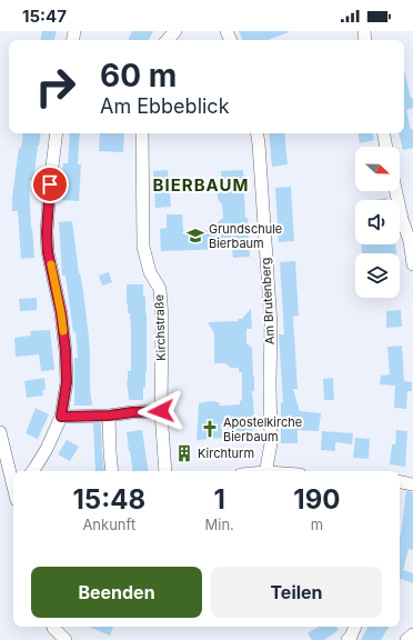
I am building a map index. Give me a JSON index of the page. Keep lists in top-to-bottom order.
{
  "streets": {
    "street": ["Am Brutenberg", "Kirchstraße"]
  },
  "districts": ["BIERBAUM"],
  "places": {
    "school or university": ["Grundschule Bierbaum"],
    "church": ["Apostelkirche Bierbaum"],
    "building": ["Kirchturm"]
  },
  "north": "right",
  "page": {
    "status": "15:47",
    "turn": ["60 m", "Am Ebbeblick"],
    "eta": [
      "15:48",
      "Ankunft",
      "1",
      "Min.",
      "190",
      "m"
    ],
    "buttons": ["Beenden", "Teilen"]
  }
}
